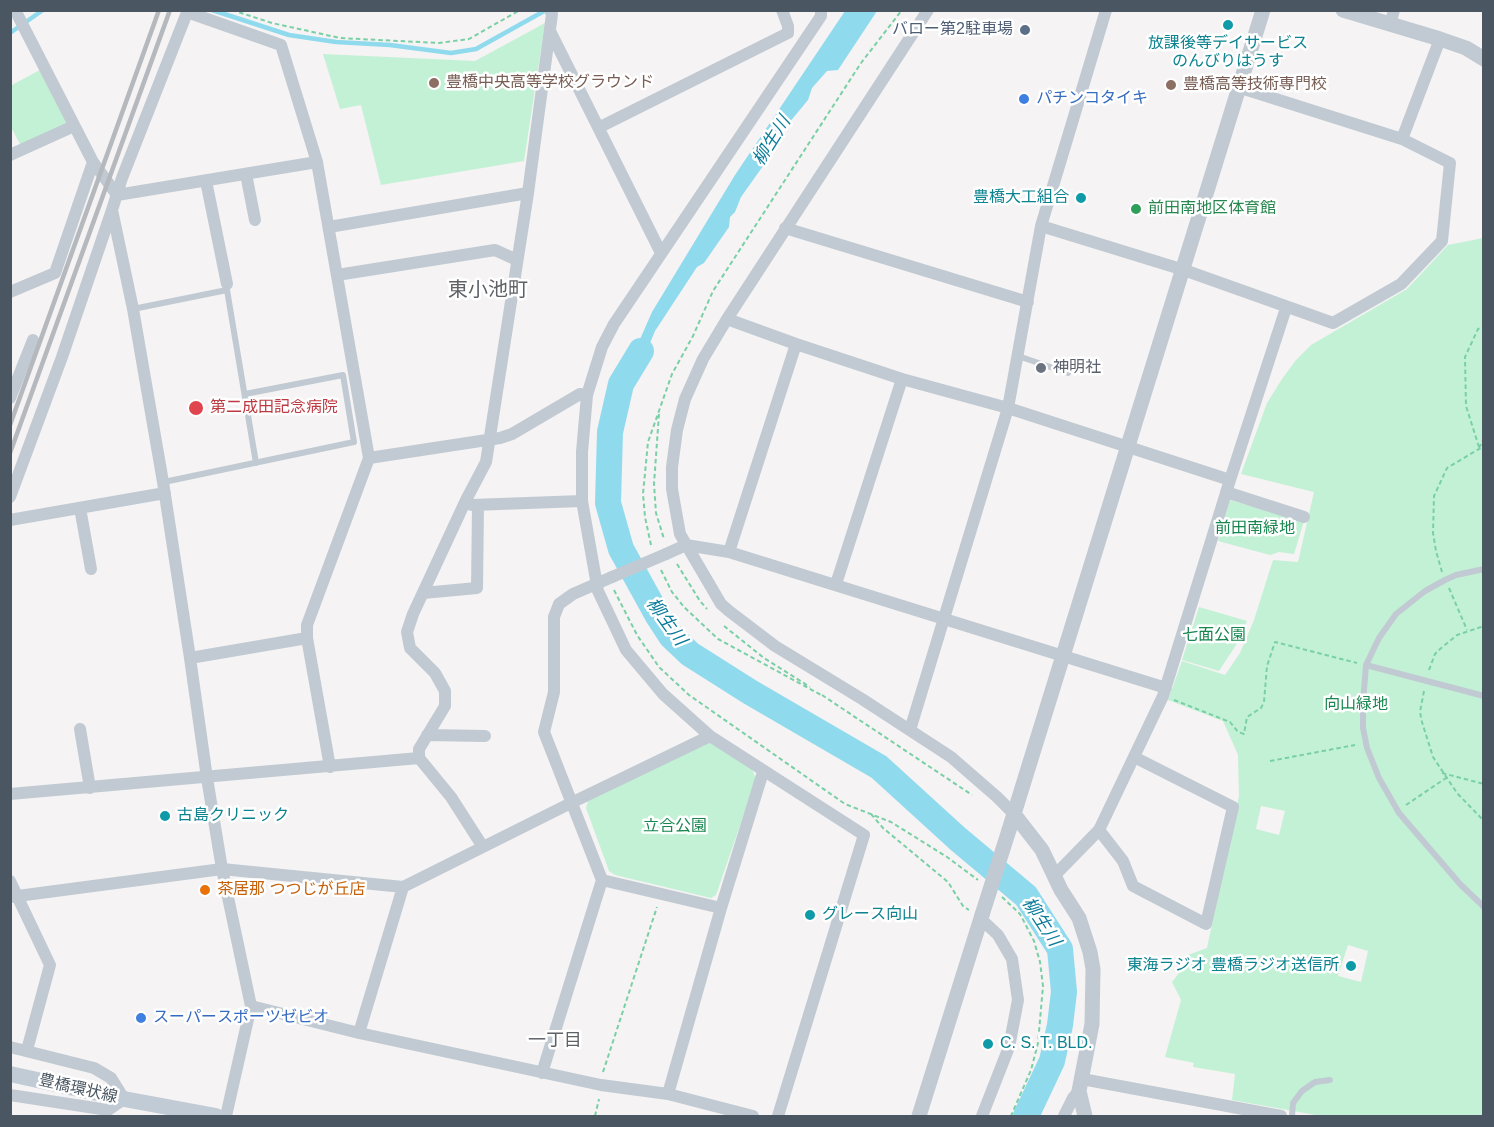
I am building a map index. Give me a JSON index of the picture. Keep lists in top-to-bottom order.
{
  "streets": {
    "main road": ["豊橋環状線"]
  },
  "districts": ["東小池町", "一丁目"],
  "water": ["柳生川"],
  "parks": [
    "前田南緑地",
    "七面公園",
    "向山緑地",
    "立合公園"
  ],
  "places": [
    "放課後等デイサービス のんびりはうす",
    "バロー第2駐車場",
    "豊橋中央高等学校グラウンド",
    "豊橋高等技術専門校",
    "パチンコタイキ",
    "豊橋大工組合",
    "前田南地区体育館",
    "神明社",
    "第二成田記念病院",
    "古島クリニック",
    "茶居那 つつじが丘店",
    "グレース向山",
    "東海ラジオ 豊橋ラジオ送信所",
    "スーパースポーツゼビオ",
    "C. S. T. BLD."
  ]
}
